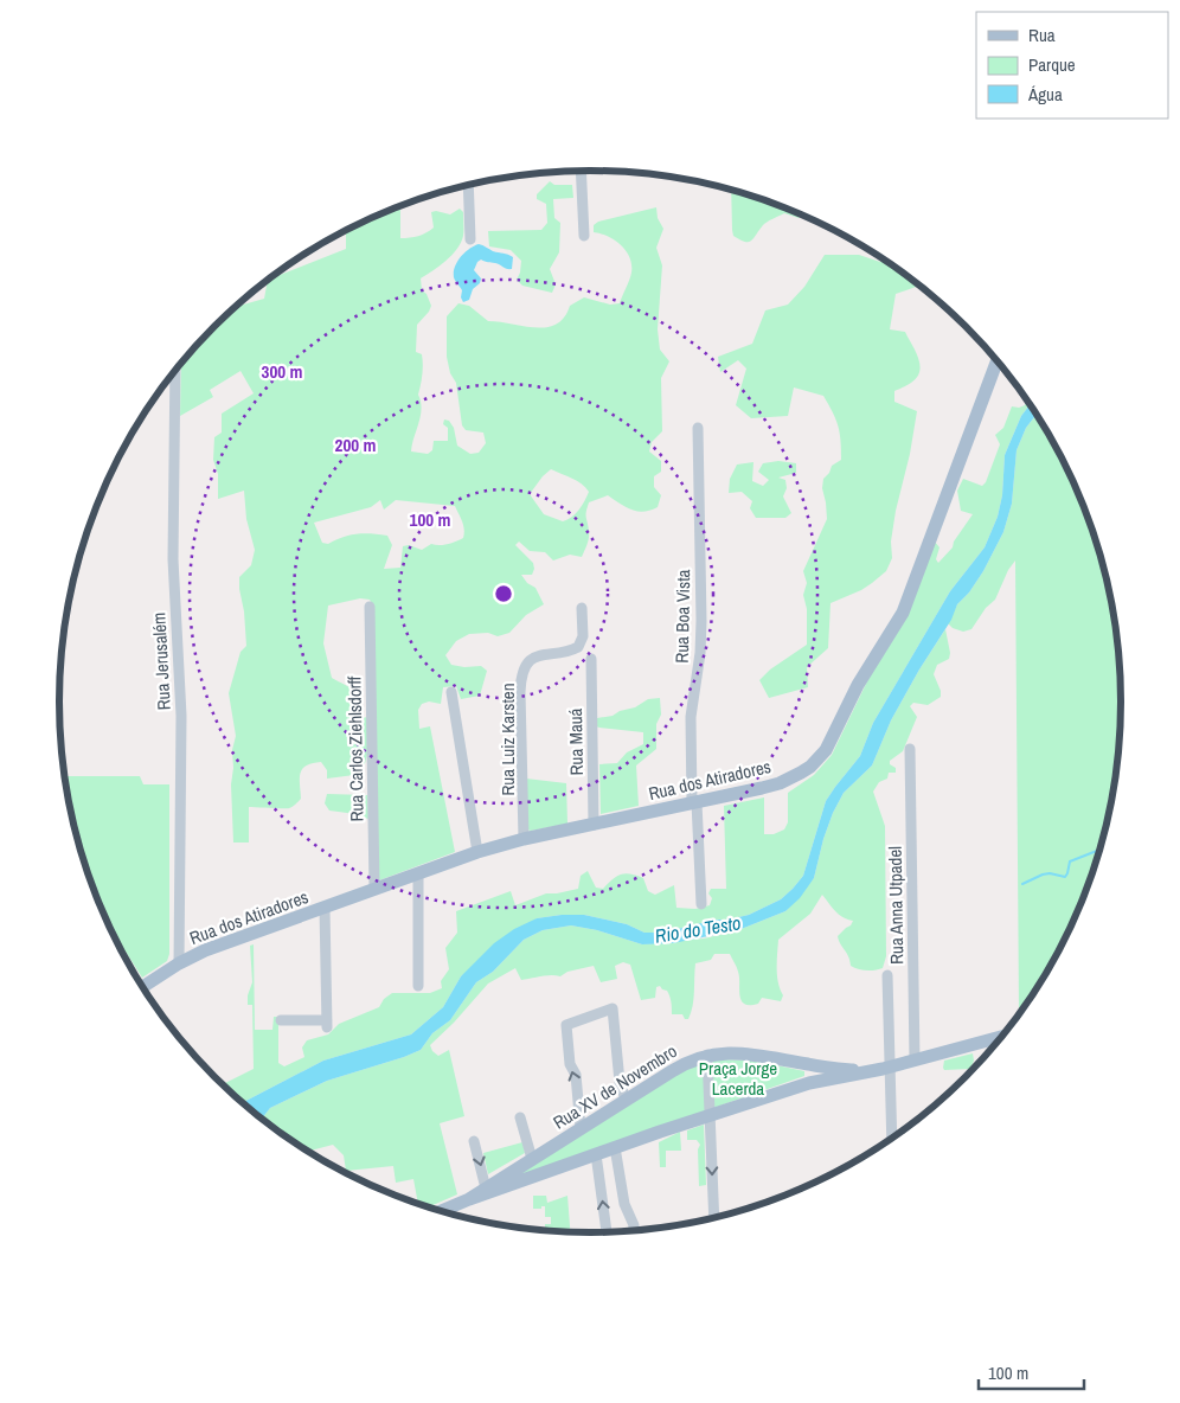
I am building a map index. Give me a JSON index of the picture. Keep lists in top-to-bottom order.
{
  "streets": {
    "main road": ["Rua dos Atiradores", "Rua XV de Novembro"],
    "street": [
      "Rua Boa Vista",
      "Rua Jerusalém",
      "Rua Luiz Karsten",
      "Rua Mauá",
      "Rua Carlos Ziehlsdorff",
      "Rua Anna Utpadel"
    ]
  },
  "crossings": [
    ["Rua Boa Vista", "Rua dos Atiradores"],
    ["Rua Jerusalém", "Rua dos Atiradores"],
    ["Rua Luiz Karsten", "Rua dos Atiradores"],
    ["Rua Mauá", "Rua dos Atiradores"],
    ["Rua Carlos Ziehlsdorff", "Rua dos Atiradores"],
    ["Rua Anna Utpadel", "Rua XV de Novembro"]
  ],
  "water": ["Rio do Testo"],
  "parks": ["Praça Jorge Lacerda"],
  "legend": ["Rua", "Parque", "Água"],
  "scale_bar": "100 m",
  "rings": ["300 m", "200 m", "100 m"]
}
